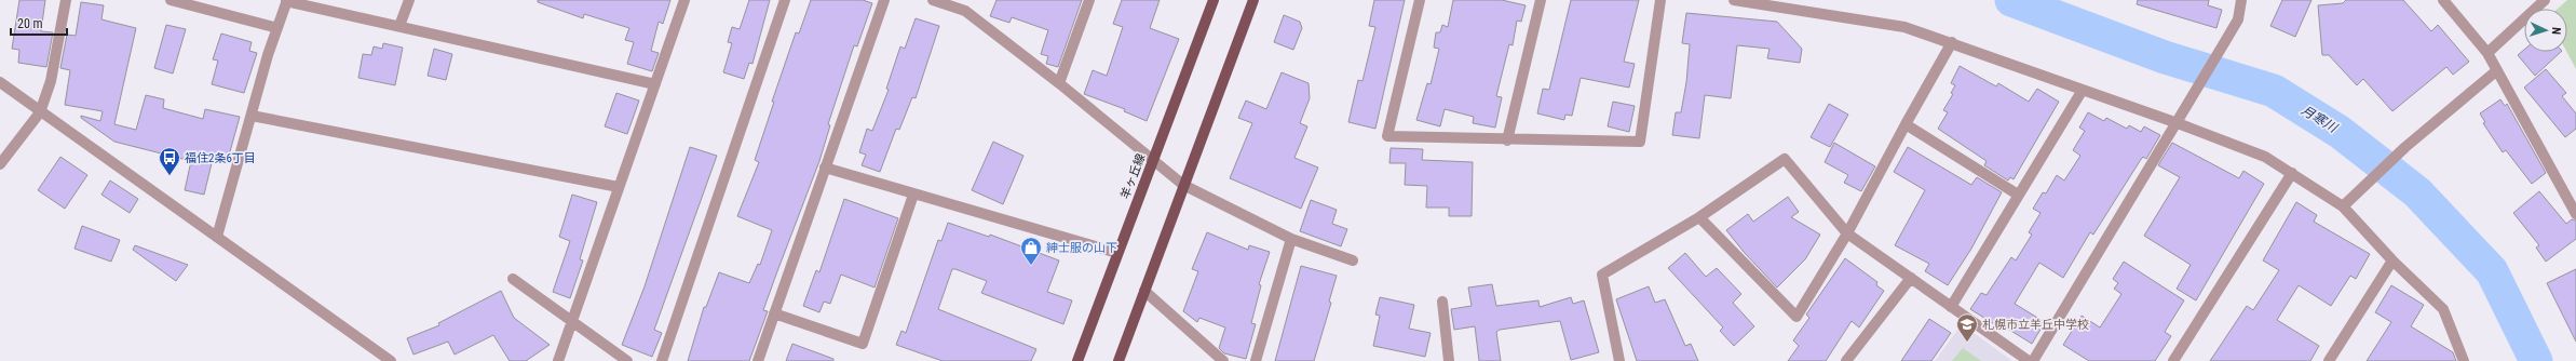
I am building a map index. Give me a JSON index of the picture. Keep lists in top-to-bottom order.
{
  "streets": {
    "main road": ["羊ヶ丘線"]
  },
  "water": ["月寒川"],
  "places": {
    "bus stop": ["福住2条6丁目"],
    "shop": ["紳士服の山下"],
    "school or university": ["札幌市立羊丘中学校"]
  },
  "scale_bar": "20 m",
  "north": "right"
}
